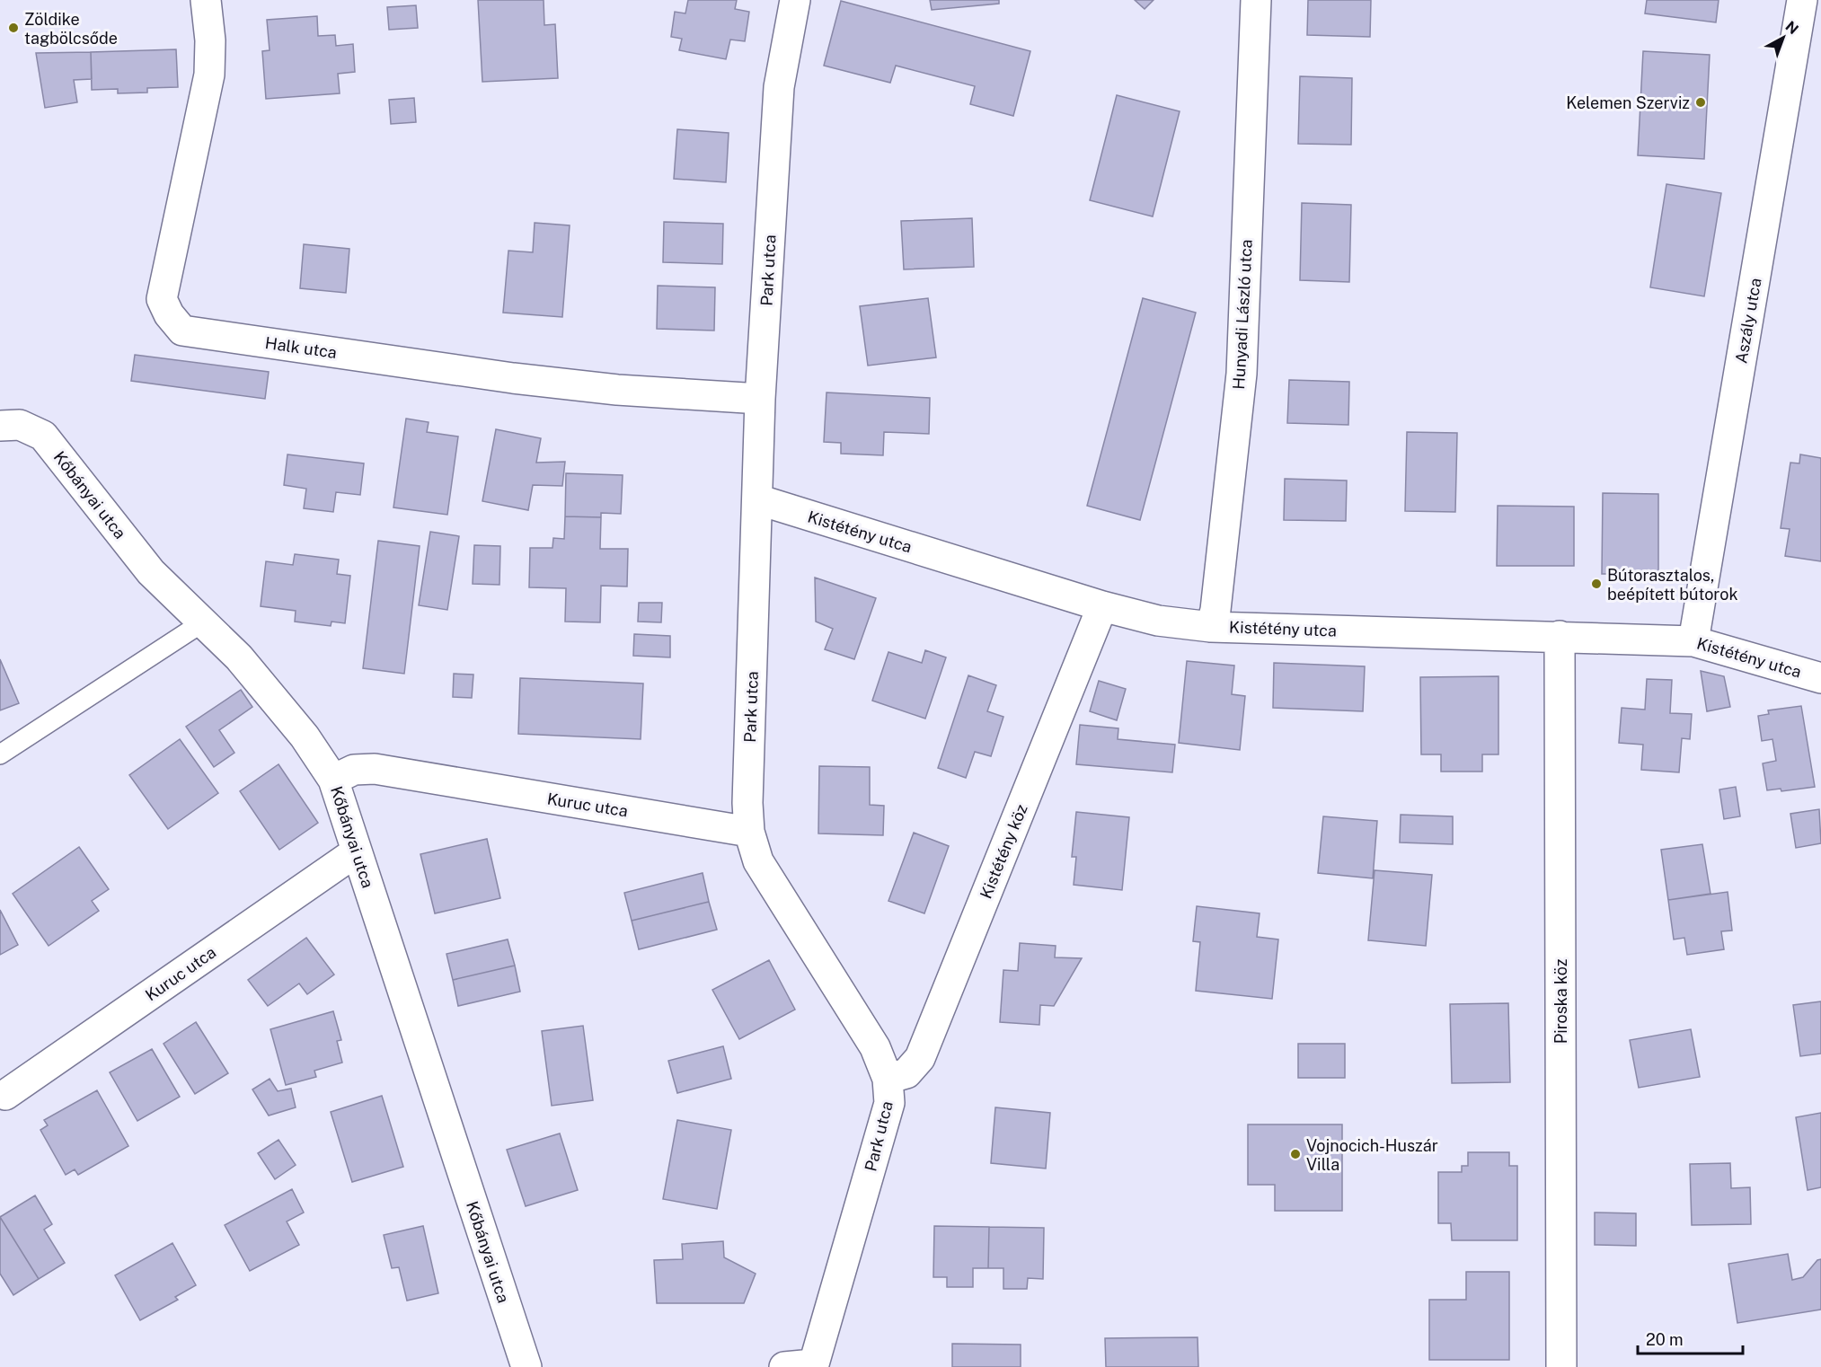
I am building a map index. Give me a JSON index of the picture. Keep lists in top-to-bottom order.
{
  "streets": {
    "street": [
      "Park utca",
      "Hunyadi László utca",
      "Aszály utca",
      "Halk utca",
      "Kőbányai utca",
      "Kistétény utca",
      "Kuruc utca",
      "Kistétény köz",
      "Piroska köz"
    ]
  },
  "crossings": [
    ["Park utca", "Halk utca"],
    ["Park utca", "Kistétény utca"],
    ["Park utca", "Kuruc utca"],
    ["Park utca", "Kistétény köz"],
    ["Hunyadi László utca", "Kistétény utca"],
    ["Aszály utca", "Kistétény utca"],
    ["Kőbányai utca", "Kuruc utca"],
    ["Kistétény utca", "Kistétény köz"],
    ["Kistétény utca", "Piroska köz"]
  ],
  "places": [
    "Zöldike tagbölcsőde",
    "Kelemen Szerviz",
    "Bútorasztalos, beépített bútorok",
    "Vojnocich-Huszár Villa"
  ],
  "scale_bar": "20 m",
  "north": "top right"
}
